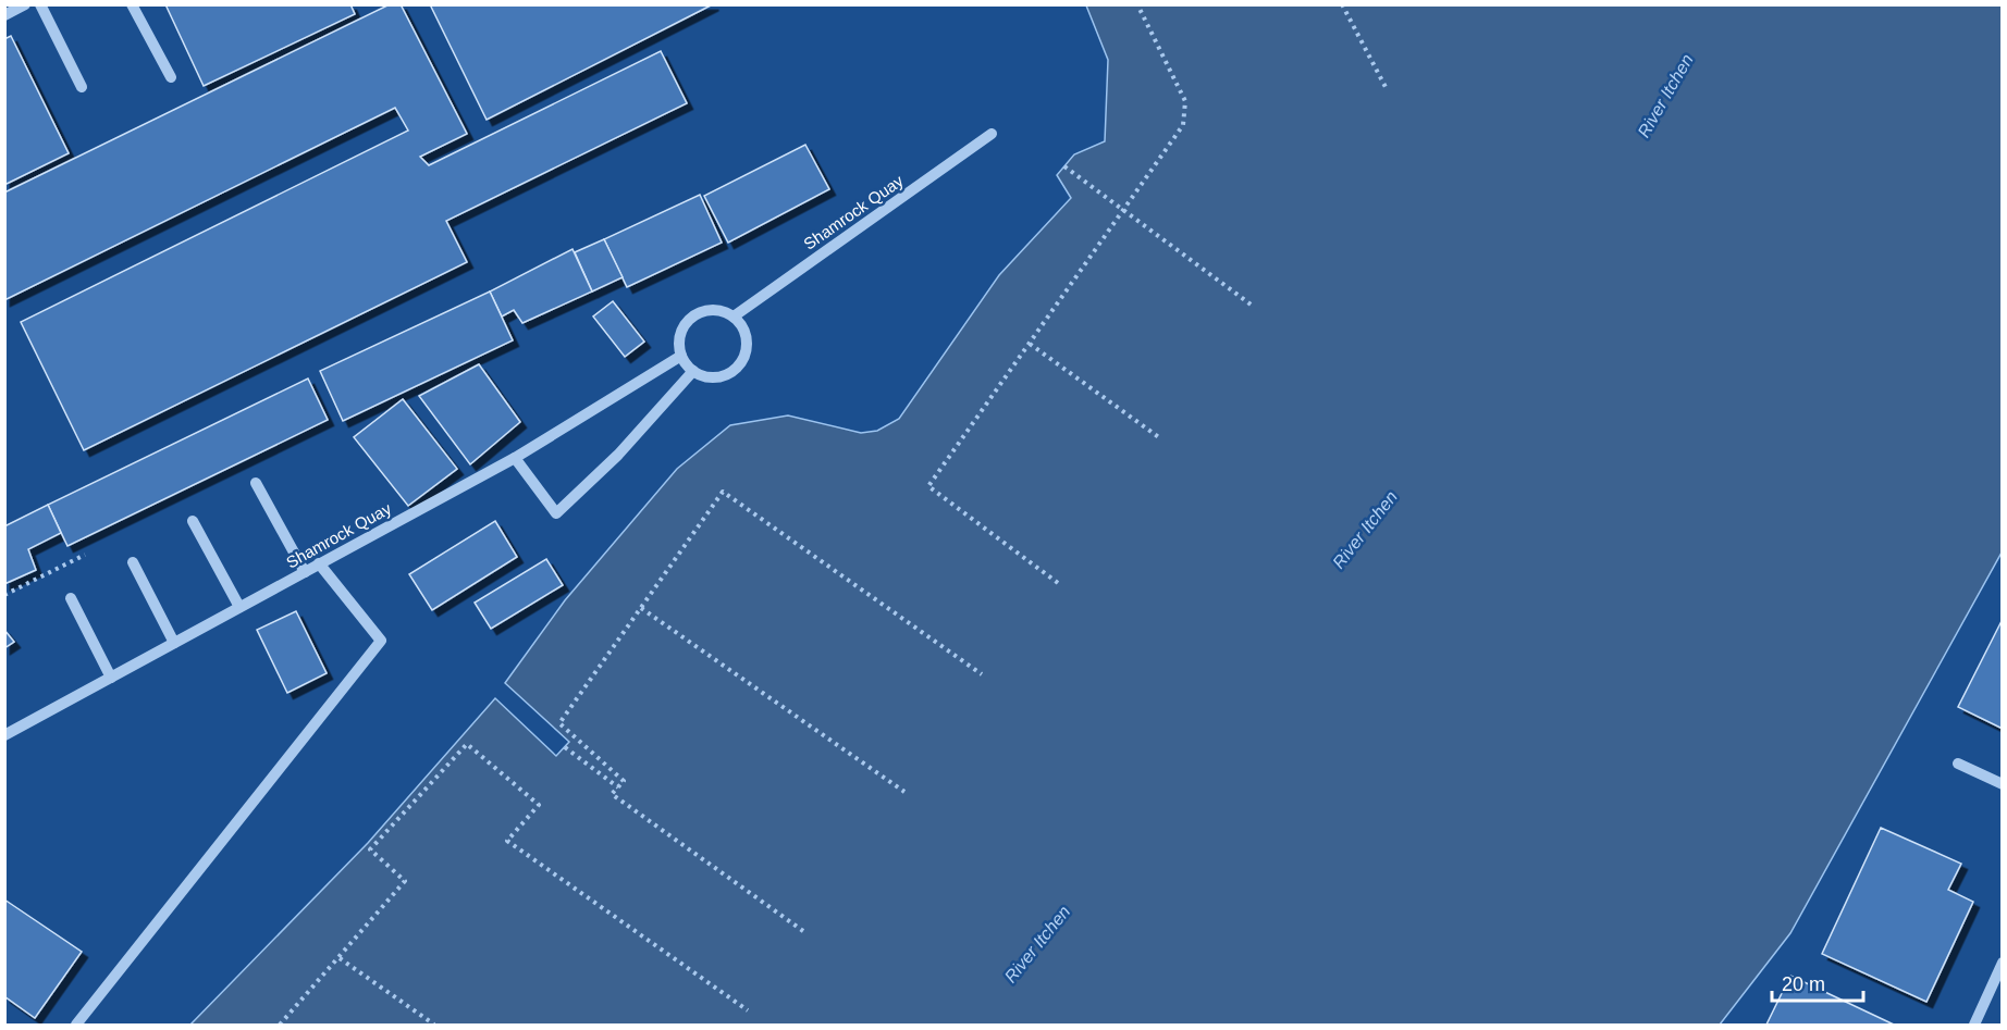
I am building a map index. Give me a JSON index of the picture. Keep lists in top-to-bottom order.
{
  "streets": {
    "lane": ["Shamrock Quay"]
  },
  "water": ["River Itchen"],
  "scale_bar": "20 m"
}
